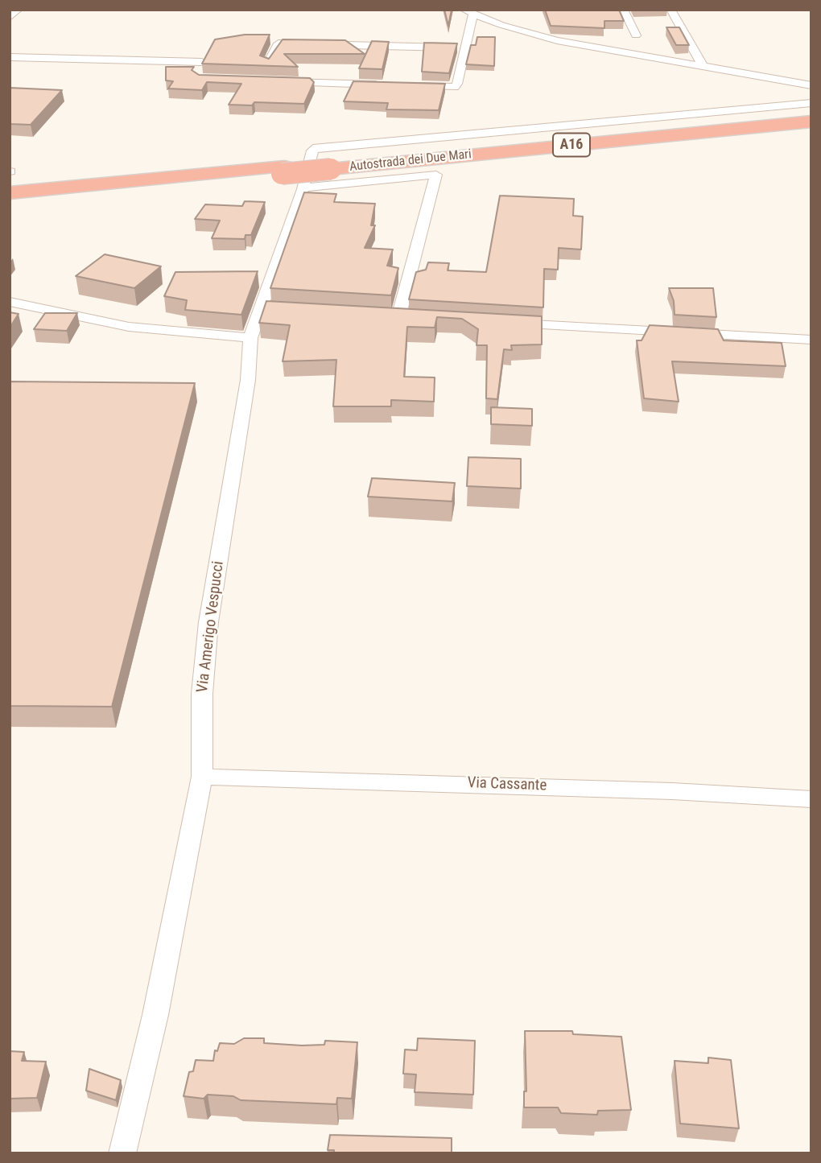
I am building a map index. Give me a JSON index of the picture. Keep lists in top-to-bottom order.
{
  "streets": {
    "highway": ["A16", "Autostrada dei Due Mari"],
    "street": ["Via Amerigo Vespucci", "Via Cassante"]
  },
  "crossings": [
    ["Via Amerigo Vespucci", "Via Cassante"]
  ]
}
